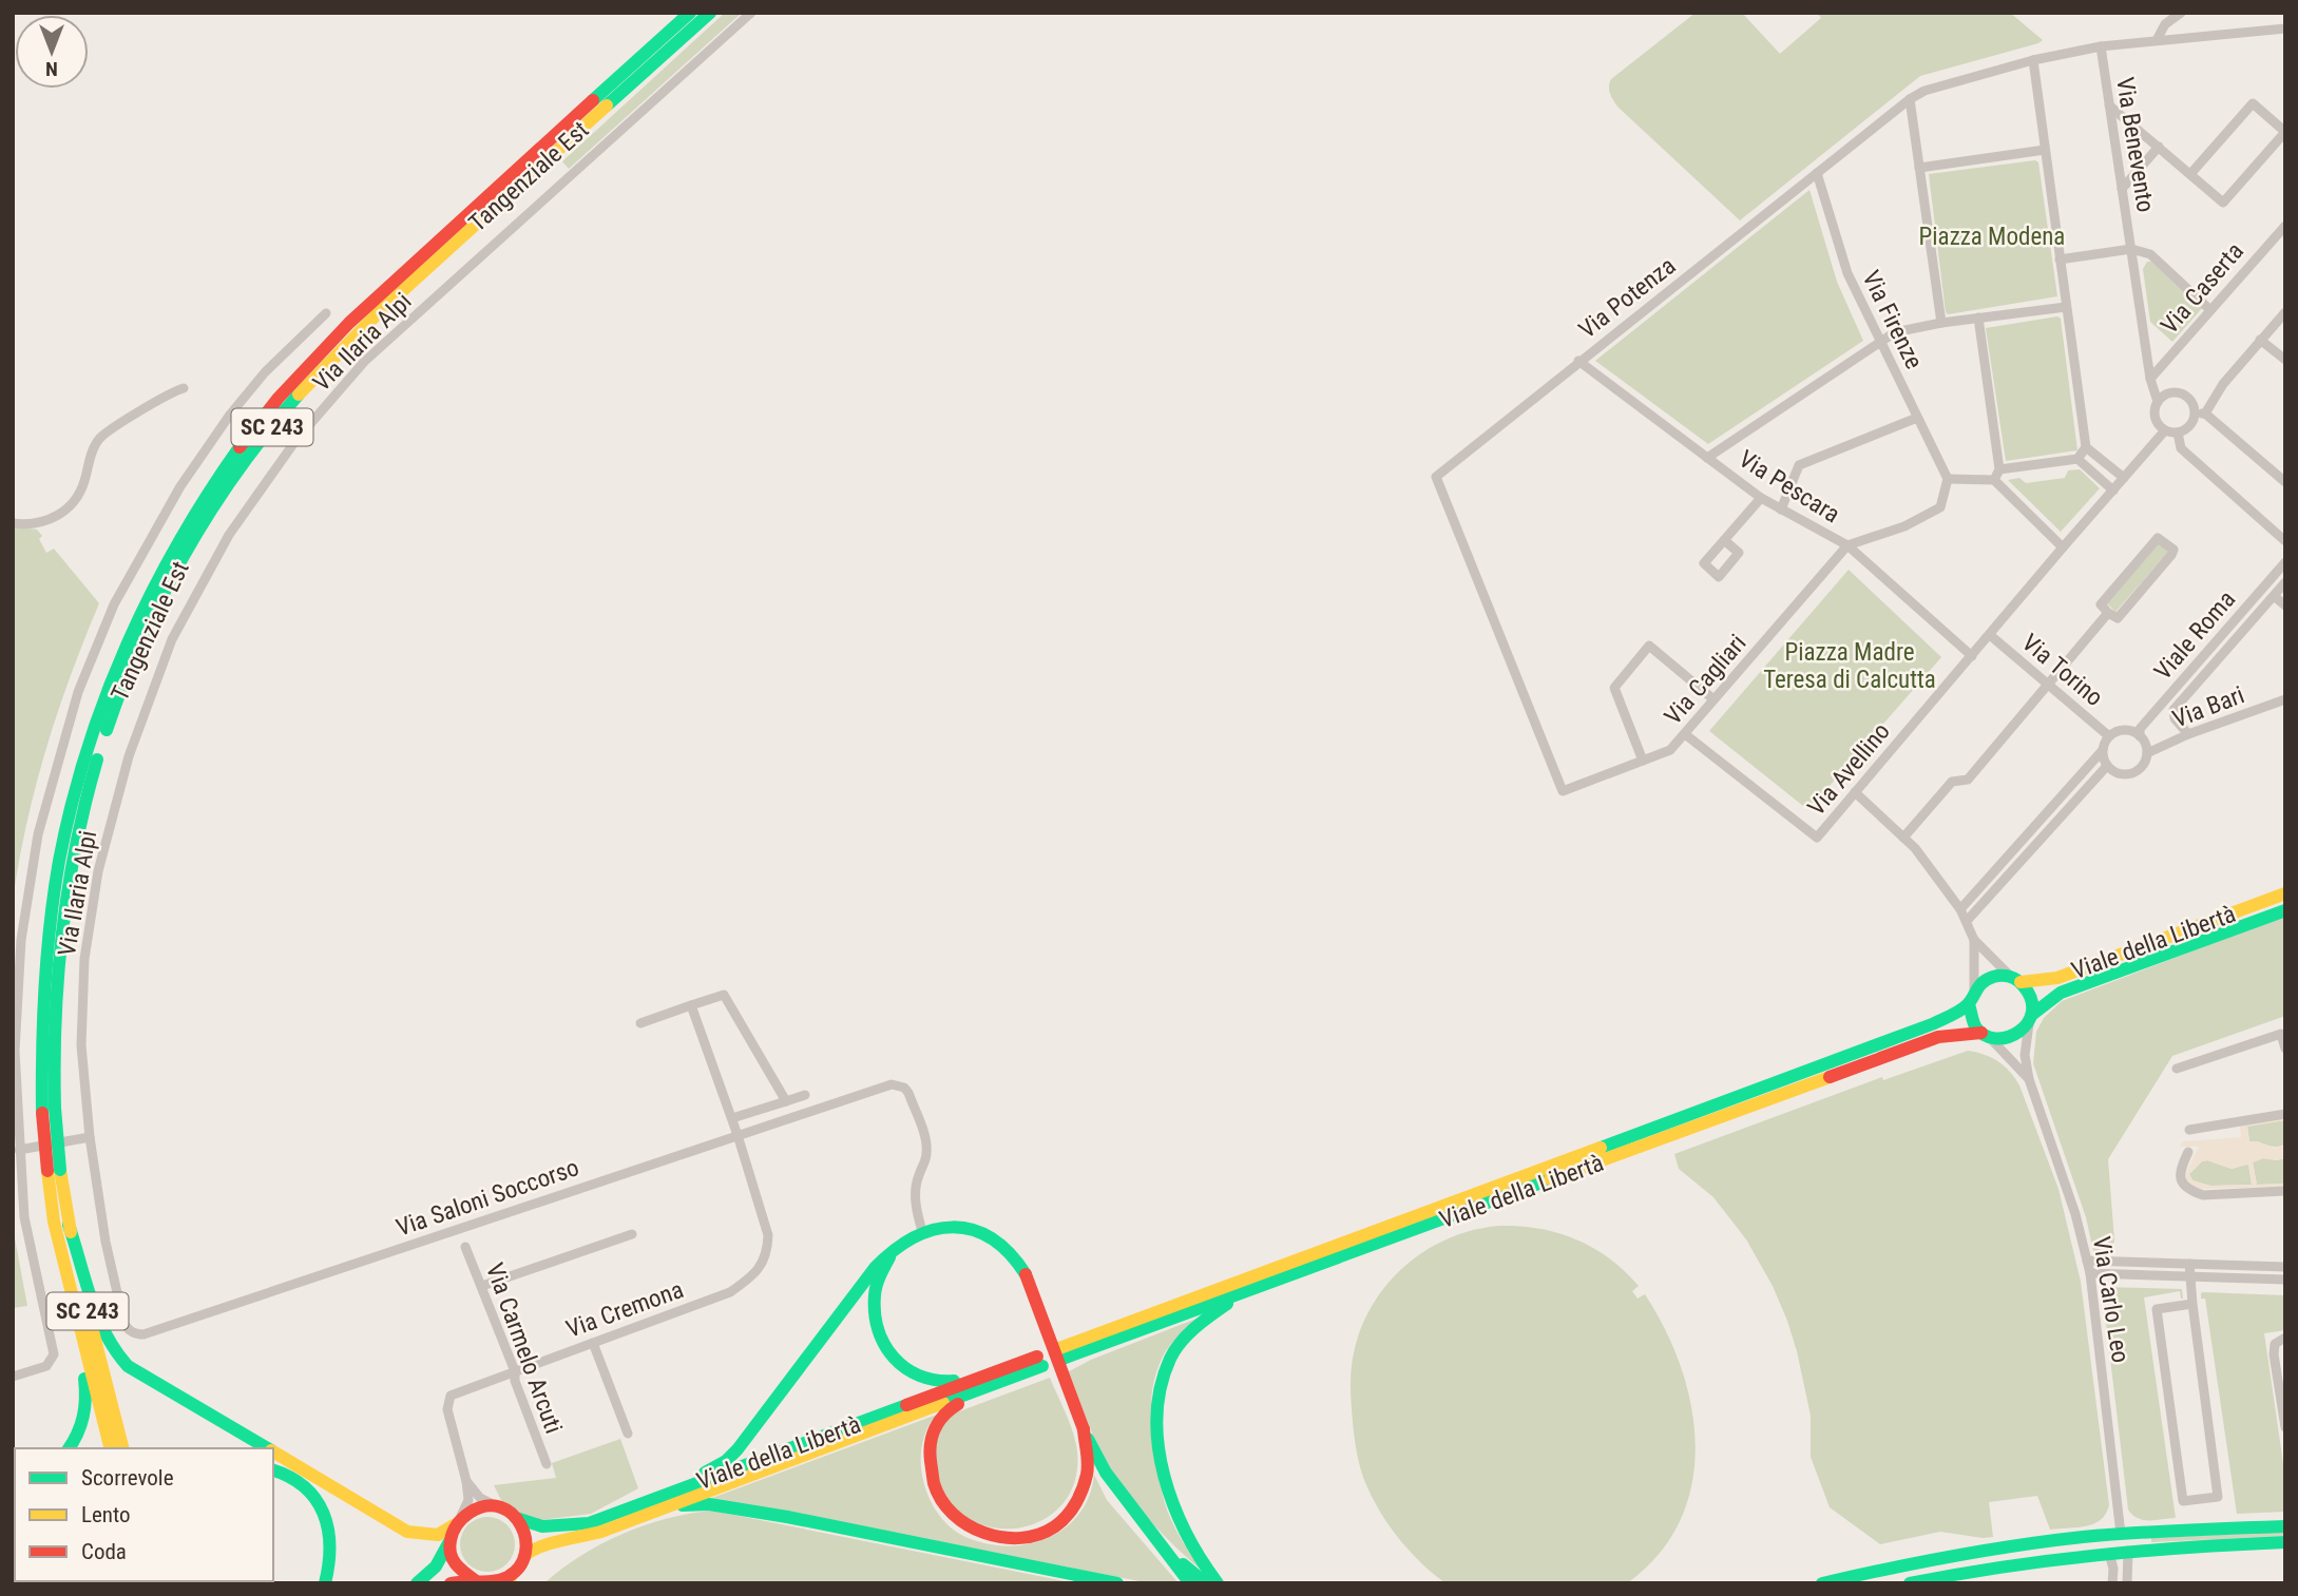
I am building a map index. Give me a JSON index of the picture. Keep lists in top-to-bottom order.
{
  "streets": {
    "main road": ["Tangenziale Est", "SC 243", "Viale della Libertà"],
    "street": [
      "Via Benevento",
      "Via Caserta",
      "Via Potenza",
      "Via Firenze",
      "Via Ilaria Alpi",
      "Via Pescara",
      "Viale Roma",
      "Via Torino",
      "Via Cagliari",
      "Via Bari",
      "Via Avellino",
      "Via Saloni Soccorso",
      "Via Carlo Leo",
      "Via Cremona",
      "Via Carmelo Arcuti"
    ]
  },
  "crossings": [
    ["Via Benevento", "Via Caserta"],
    ["Via Benevento", "Via Potenza"],
    ["Via Benevento", "Via Avellino"],
    ["Via Potenza", "Via Firenze"],
    ["Via Potenza", "Via Pescara"],
    ["Via Potenza", "Via Cagliari"],
    ["Via Ilaria Alpi", "Via Saloni Soccorso"],
    ["Via Pescara", "Via Cagliari"],
    ["Via Pescara", "Via Avellino"],
    ["Viale Roma", "Via Torino"],
    ["Viale Roma", "Via Bari"],
    ["Via Torino", "Via Bari"],
    ["Via Torino", "Via Avellino"],
    ["Via Cagliari", "Via Avellino"],
    ["Viale della Libertà", "Via Carlo Leo"],
    ["Viale della Libertà", "Via Cremona"],
    ["Via Saloni Soccorso", "Via Cremona"],
    ["Via Cremona", "Via Carmelo Arcuti"]
  ],
  "parks": ["Piazza Modena", "Piazza Madre Teresa di Calcutta"],
  "legend": ["Scorrevole", "Lento", "Coda"],
  "north": "bottom"
}
